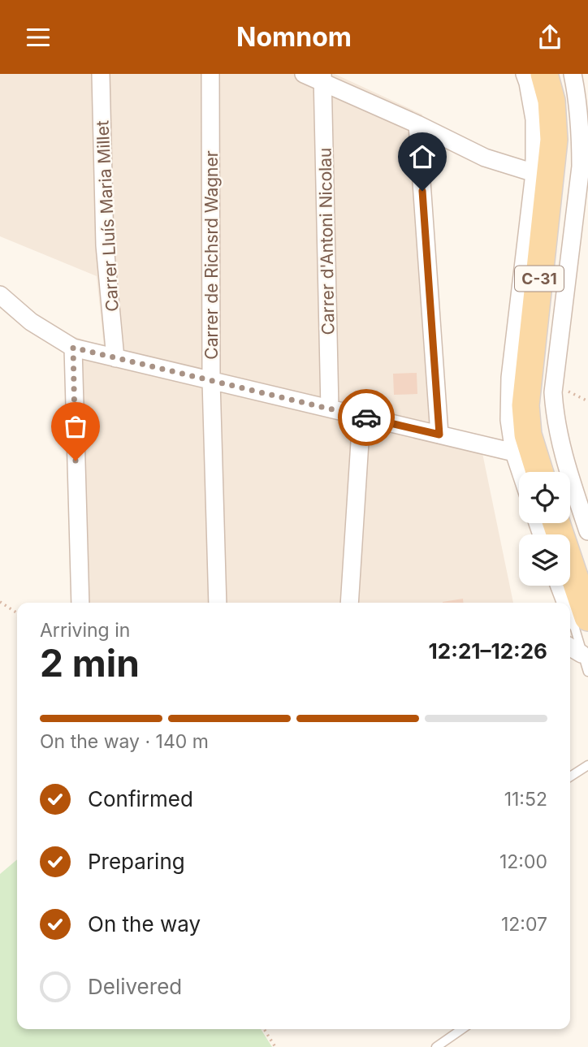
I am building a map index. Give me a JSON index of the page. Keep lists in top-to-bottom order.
{
  "streets": {
    "main road": ["C-31"],
    "street": ["Carrer Lluís Maria Millet", "Carrer d'Antoni Nicolau", "Carrer de Richsrd Wagner"]
  },
  "page": {
    "header": "Nomnom",
    "heading": ["2 min", "Arriving in", "12:21–12:26"],
    "bar": "On the way · 140 m",
    "list": [
      ["Confirmed", "11:52"],
      ["Preparing", "12:00"],
      ["On the way", "12:07"],
      "Delivered"
    ]
  }
}
